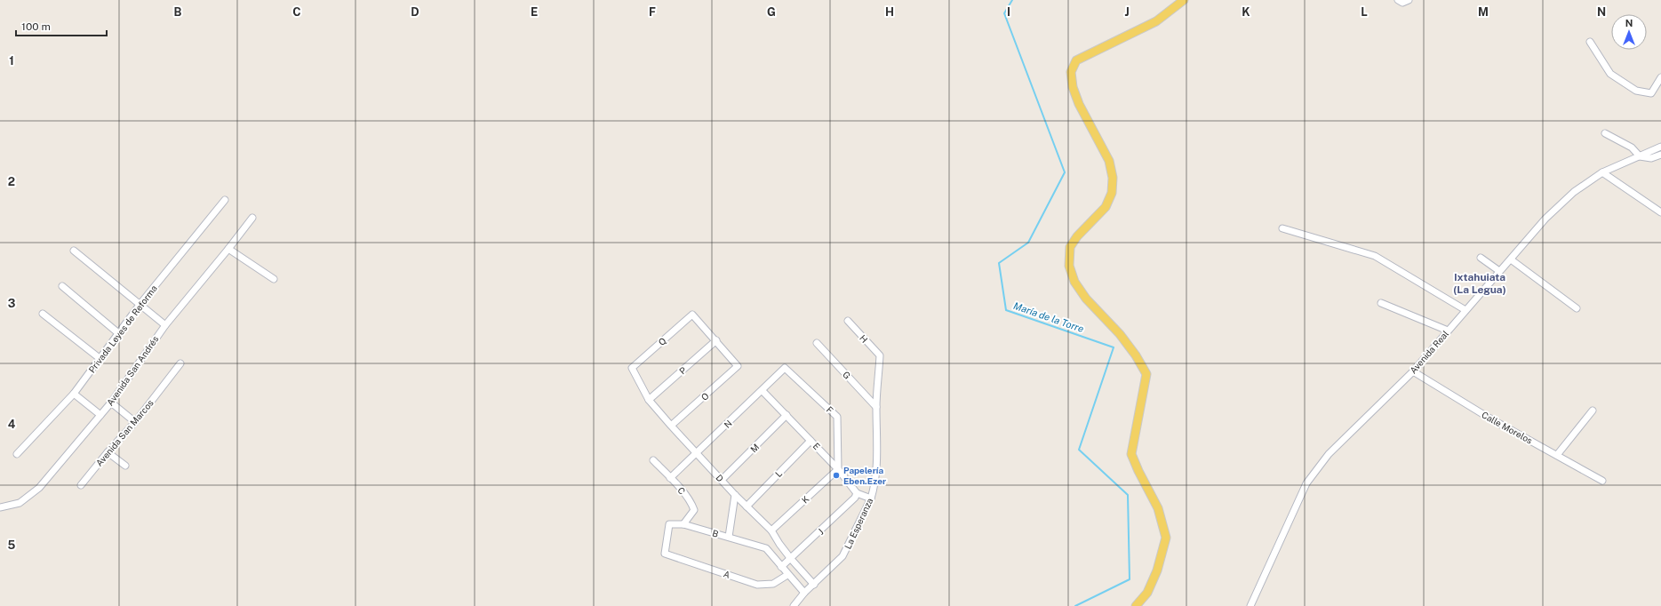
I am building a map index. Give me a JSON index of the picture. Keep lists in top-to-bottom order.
{
  "streets": {
    "street": [
      "Privada Leyes de Reforma",
      "H",
      "Q",
      "Avenida Real",
      "Avenida San Andrés",
      "P",
      "G",
      "O",
      "F",
      "N",
      "Calle Morelos",
      "Avenida San Marcos",
      "E",
      "M",
      "L",
      "D",
      "C",
      "K",
      "La Esperanza",
      "J",
      "B",
      "A"
    ]
  },
  "crossings": [
    ["H", "La Esperanza"],
    ["Q", "P"],
    ["Q", "O"],
    ["Q", "D"],
    ["Avenida Real", "Calle Morelos"],
    ["P", "O"],
    ["P", "D"],
    ["G", "La Esperanza"],
    ["O", "D"],
    ["F", "N"],
    ["F", "E"],
    ["F", "K"],
    ["N", "E"],
    ["N", "D"],
    ["N", "C"],
    ["E", "M"],
    ["E", "L"],
    ["E", "K"],
    ["E", "J"],
    ["M", "D"],
    ["L", "D"],
    ["D", "K"],
    ["D", "La Esperanza"],
    ["D", "J"],
    ["C", "B"],
    ["J", "B"],
    ["B", "A"]
  ],
  "districts": ["Ixtahuiata (La Legua)"],
  "water": ["María de la Torre"],
  "places": ["Papelería Eben.Ezer"],
  "scale_bar": "100 m",
  "north": "top",
  "grid": {
    "columns": [
      "B",
      "C",
      "D",
      "E",
      "F",
      "G",
      "H",
      "I",
      "J",
      "K",
      "L",
      "M",
      "N"
    ],
    "rows": [
      "1",
      "2",
      "3",
      "4",
      "5"
    ]
  }
}
